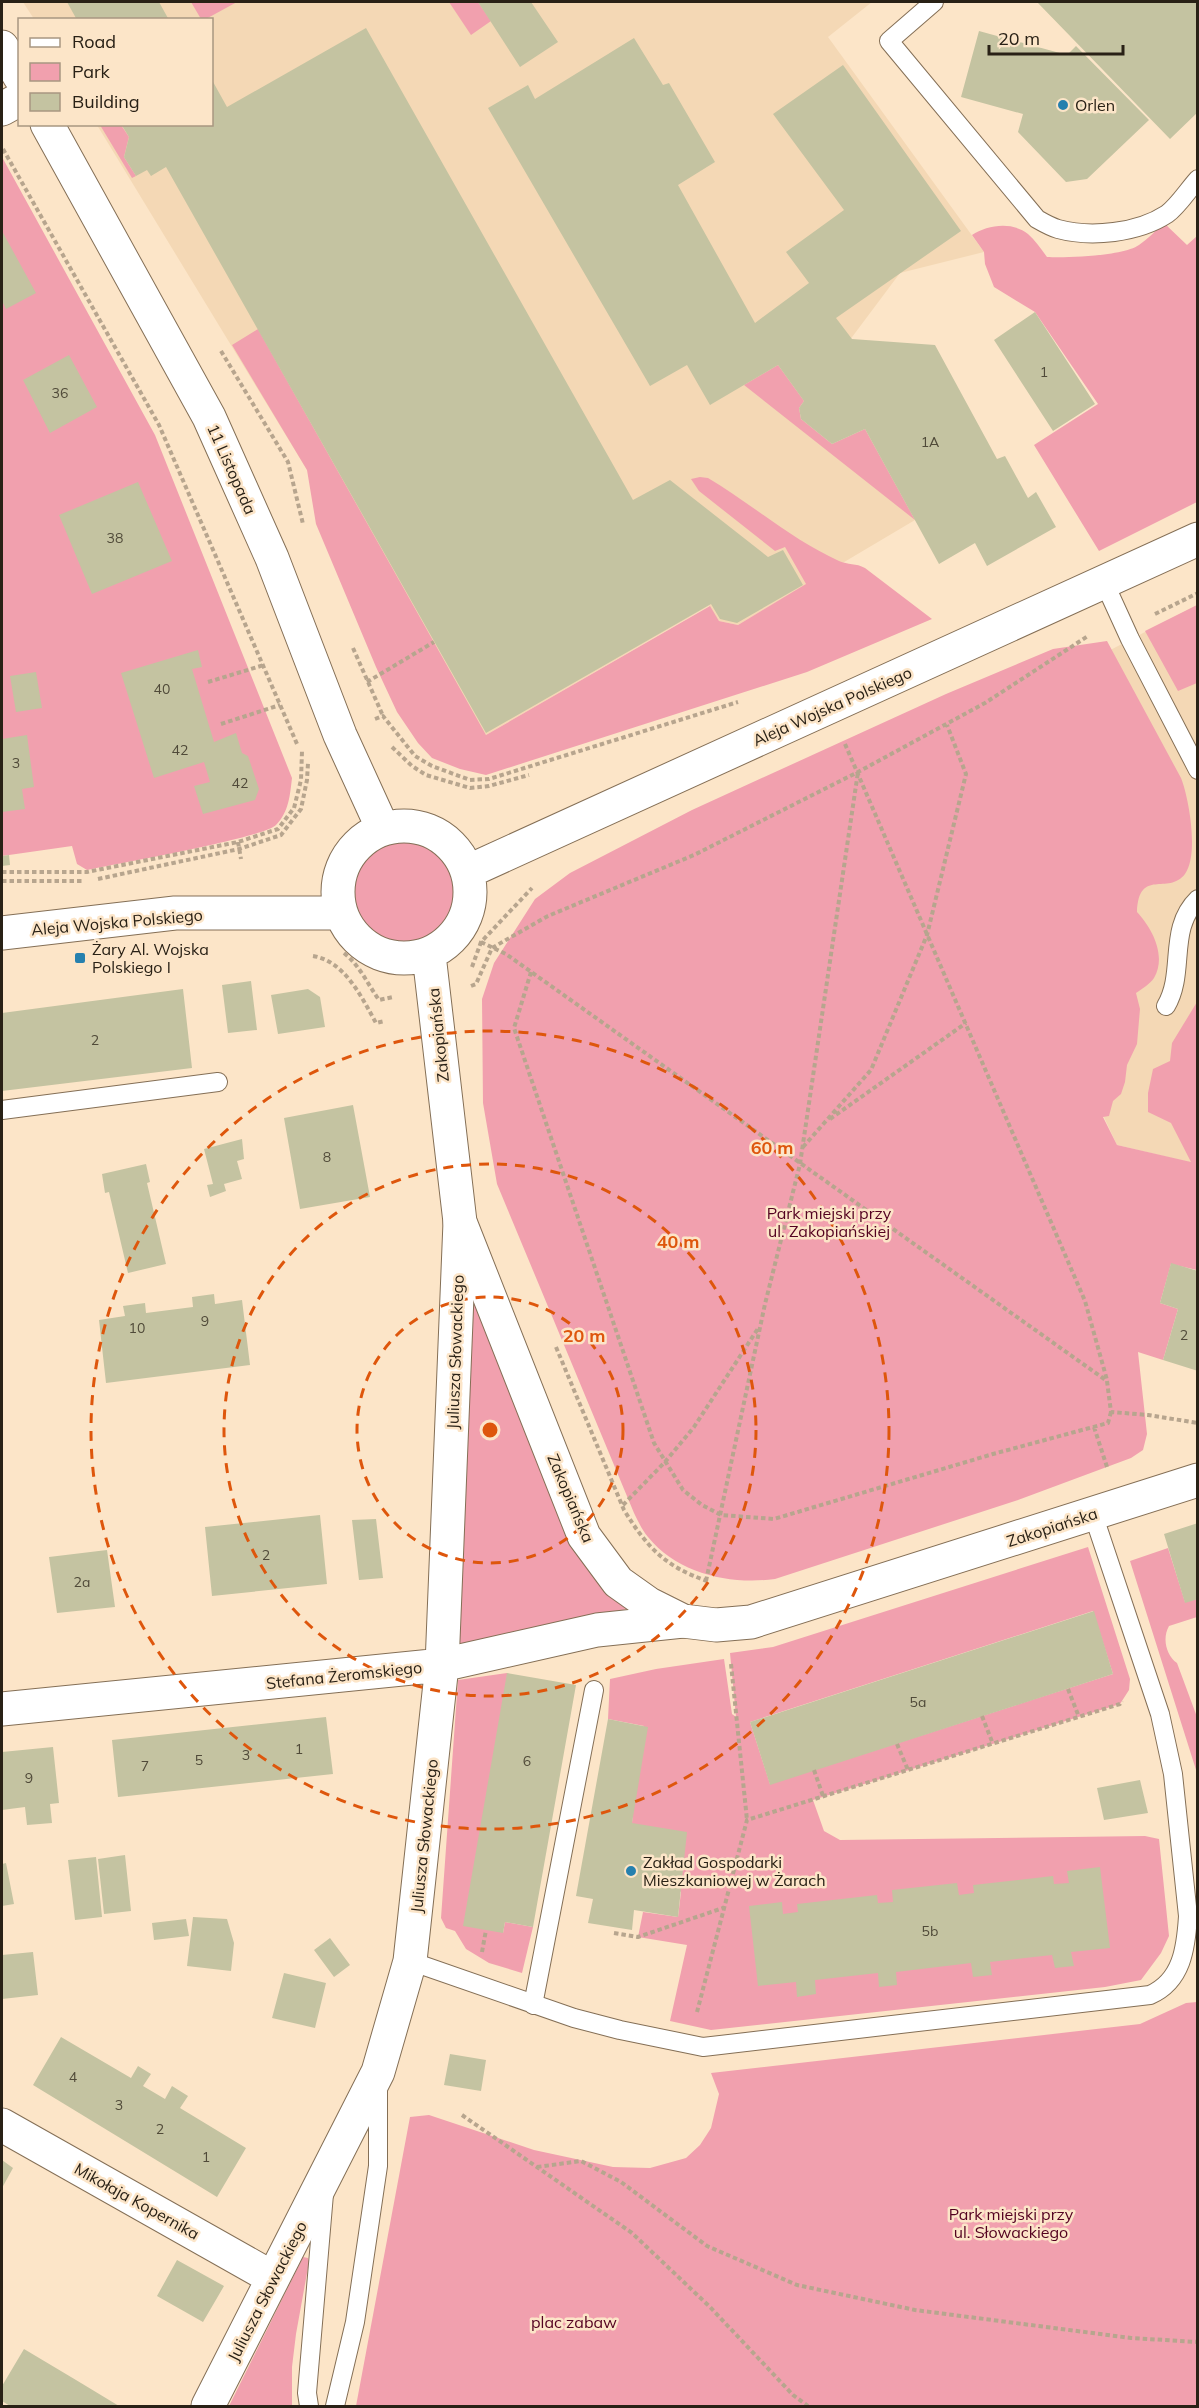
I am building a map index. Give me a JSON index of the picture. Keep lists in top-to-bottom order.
{
  "streets": {
    "street": [
      "11 Listopada",
      "Aleja Wojska Polskiego",
      "Zakopiańska",
      "Juliusza Słowackiego",
      "Stefana Żeromskiego",
      "Mikołaja Kopernika"
    ]
  },
  "crossings": [
    ["11 Listopada", "Aleja Wojska Polskiego"],
    ["11 Listopada", "Zakopiańska"],
    ["Aleja Wojska Polskiego", "Zakopiańska"],
    ["Zakopiańska", "Juliusza Słowackiego"],
    ["Zakopiańska", "Stefana Żeromskiego"],
    ["Juliusza Słowackiego", "Stefana Żeromskiego"],
    ["Juliusza Słowackiego", "Mikołaja Kopernika"]
  ],
  "parks": ["Park miejski przy ul. Zakopiańskiej", "Park miejski przy ul. Słowackiego", "plac zabaw"],
  "places": {
    "other": ["Orlen", "Zakład Gospodarki Mieszkaniowej w Żarach"],
    "transit": ["Żary Al. Wojska Polskiego I"]
  },
  "house_numbers": [
    "1",
    "36",
    "1A",
    "38",
    "40",
    "42",
    "3",
    "42",
    "2",
    "8",
    "9",
    "10",
    "2",
    "2",
    "2a",
    "5a",
    "1",
    "3",
    "5",
    "6",
    "7",
    "9",
    "5b",
    "4",
    "3",
    "2",
    "1"
  ],
  "legend": ["Road", "Park", "Building"],
  "scale_bar": "20 m",
  "rings": ["60 m", "40 m", "20 m"]
}
